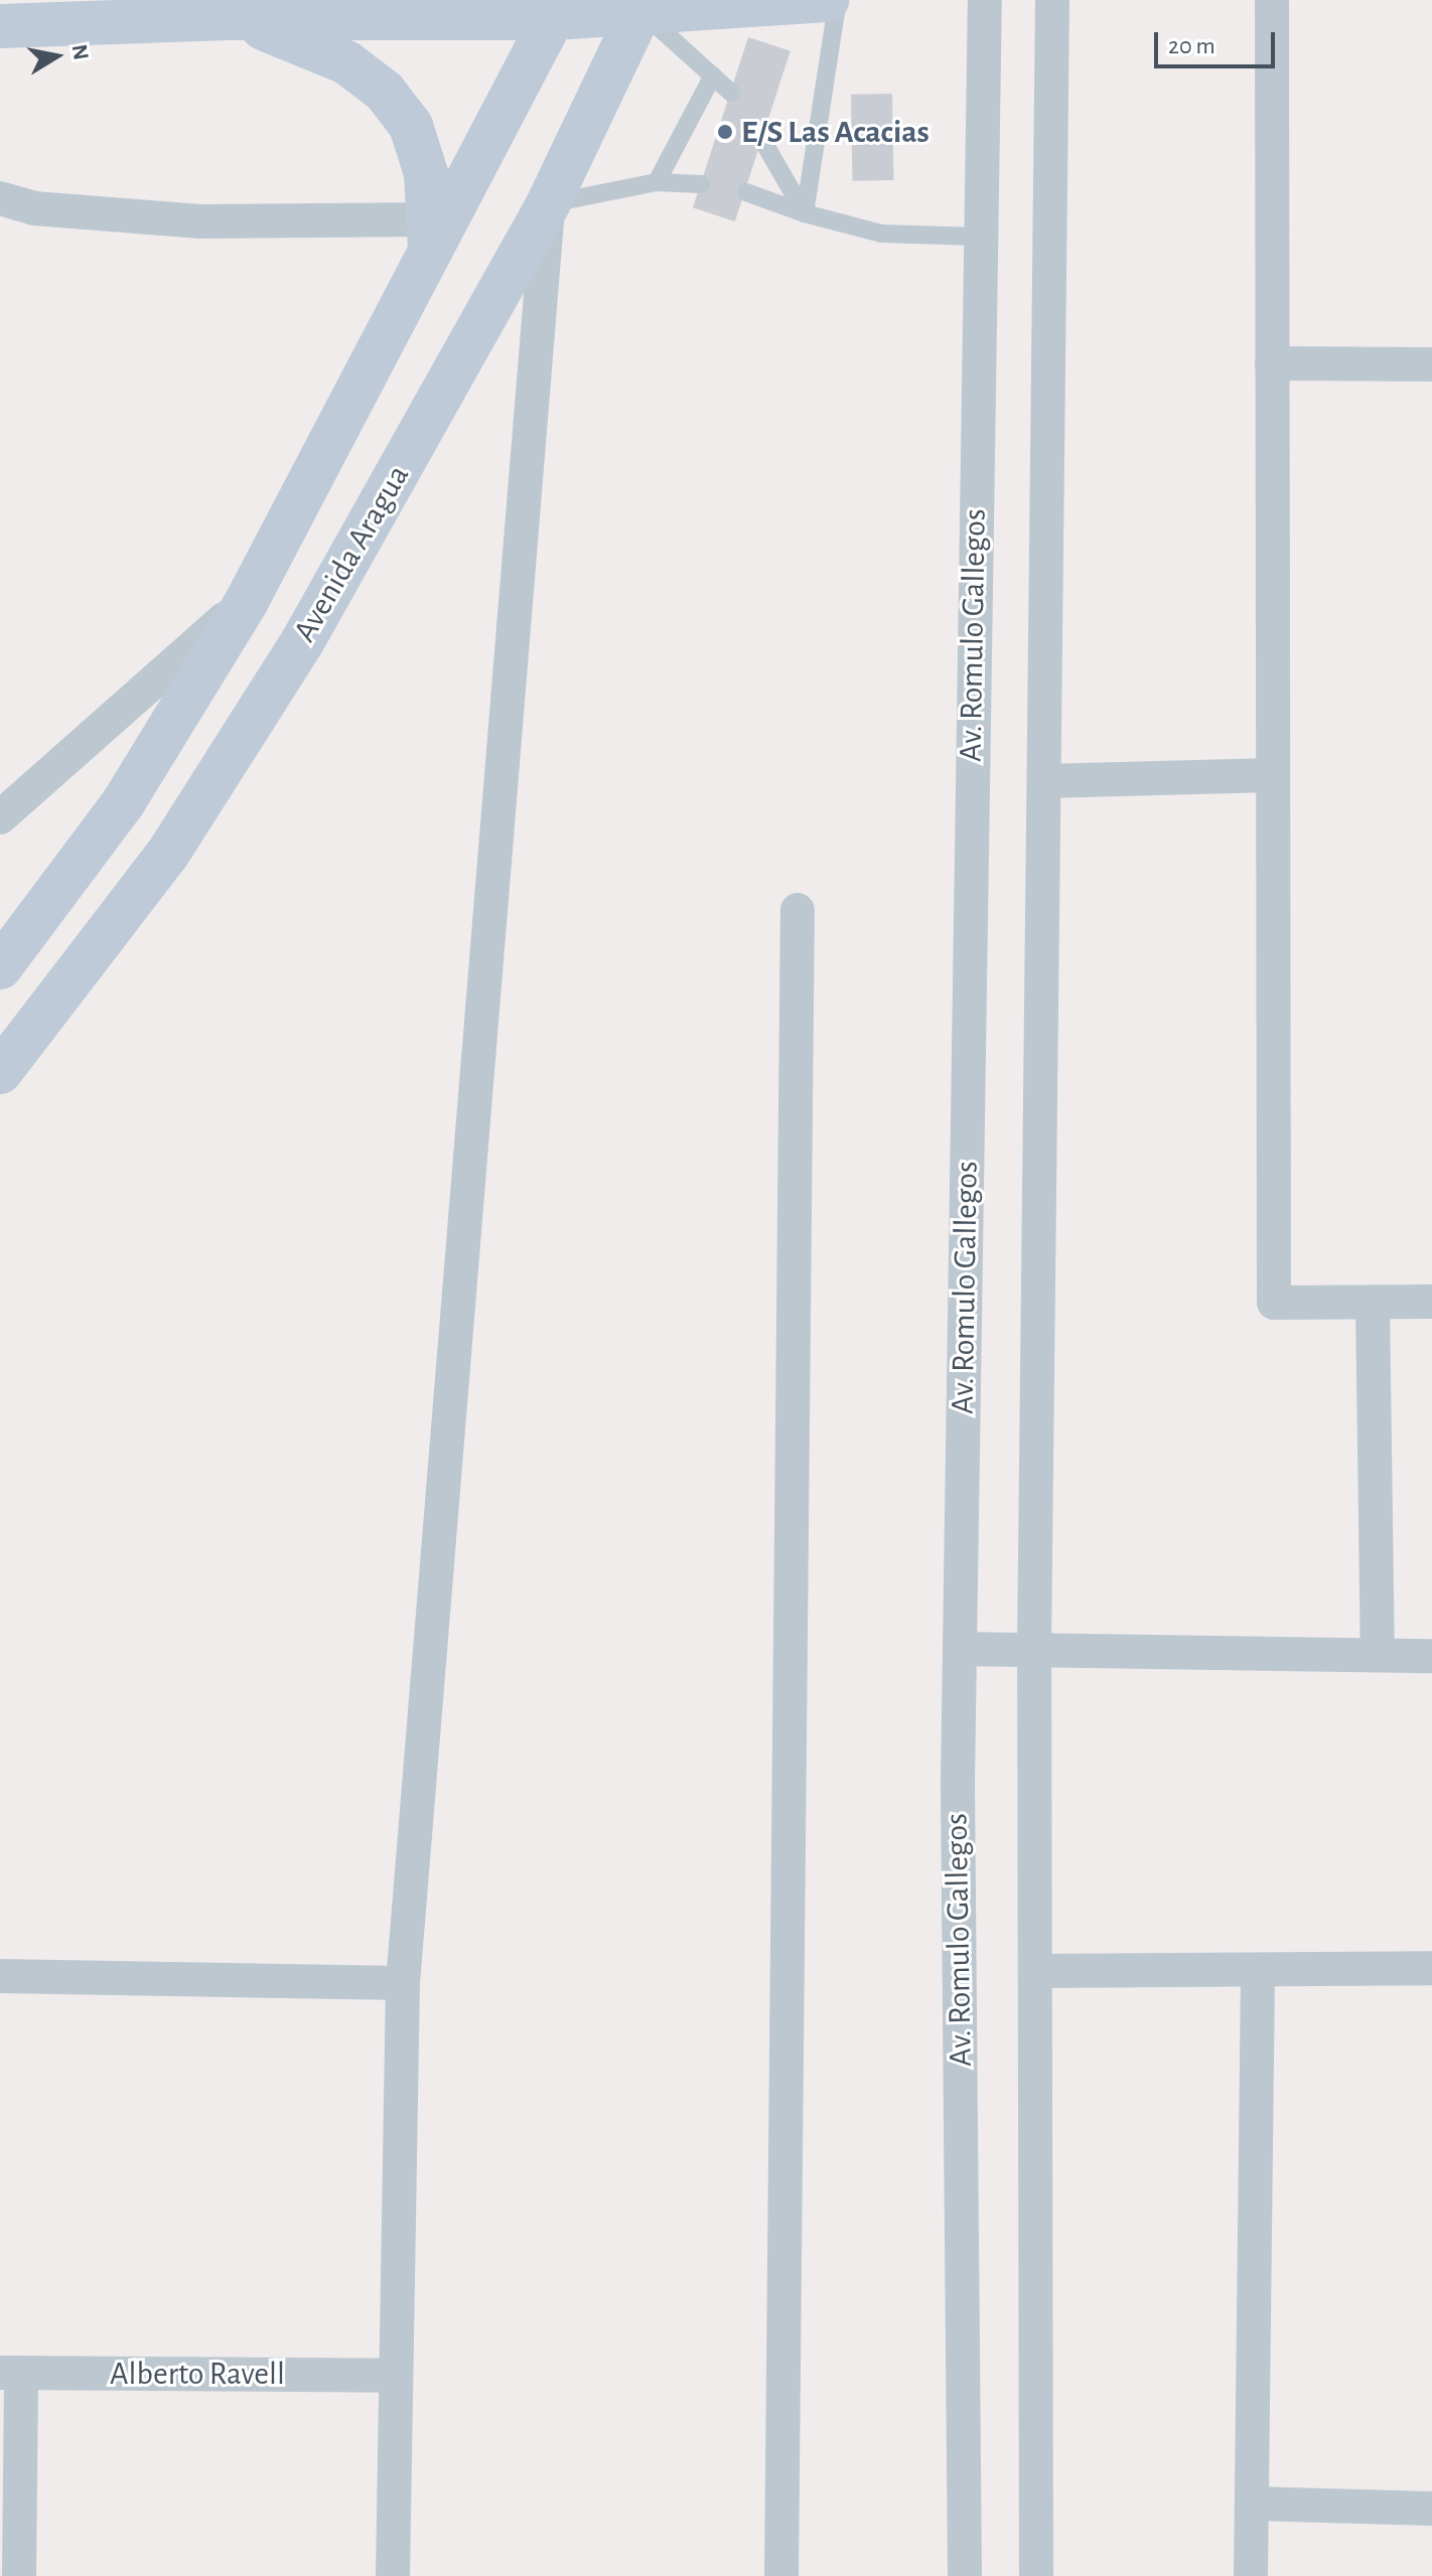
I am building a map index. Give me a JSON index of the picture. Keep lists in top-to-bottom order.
{
  "streets": {
    "street": ["Avenida Aragua", "Av. Romulo Gallegos", "Alberto Ravell"]
  },
  "places": ["E/S Las Acacias"],
  "scale_bar": "20 m",
  "north": "right"
}
